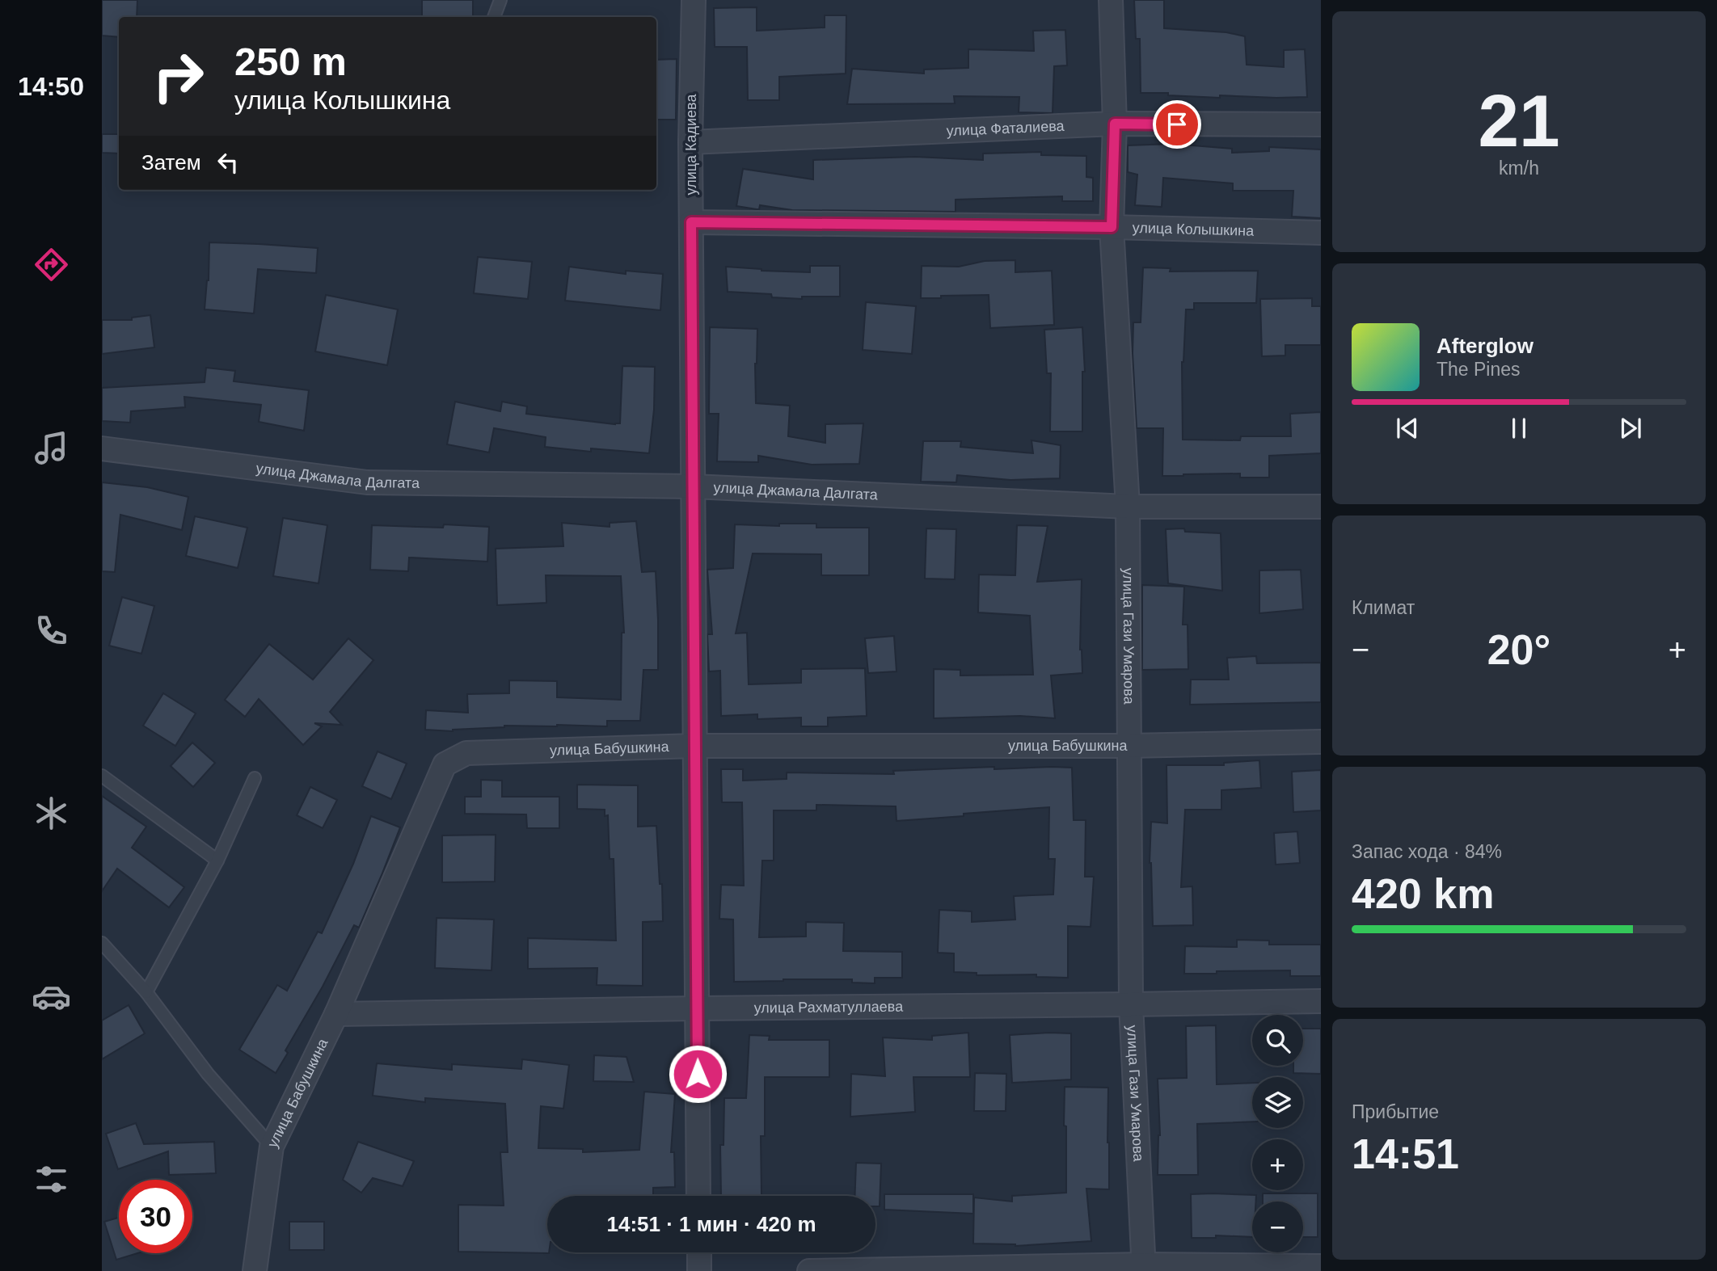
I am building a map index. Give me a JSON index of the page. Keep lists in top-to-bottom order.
{
  "streets": {
    "street": [
      "улица Фаталиева",
      "улица Кадиева",
      "улица Колышкина",
      "улица Джамала Далгата",
      "улица Гази Умарова",
      "улица Бабушкина",
      "улица Рахматуллаева"
    ]
  },
  "crossings": [
    ["улица Фаталиева", "улица Кадиева"],
    ["улица Фаталиева", "улица Гази Умарова"],
    ["улица Кадиева", "улица Колышкина"],
    ["улица Кадиева", "улица Джамала Далгата"],
    ["улица Кадиева", "улица Бабушкина"],
    ["улица Кадиева", "улица Рахматуллаева"],
    ["улица Колышкина", "улица Гази Умарова"],
    ["улица Джамала Далгата", "улица Гази Умарова"],
    ["улица Гази Умарова", "улица Бабушкина"],
    ["улица Гази Умарова", "улица Рахматуллаева"],
    ["улица Бабушкина", "улица Рахматуллаева"]
  ],
  "page": {
    "tabs": "14:50",
    "tile": [
      ["21", "km/h"],
      "Климат",
      ["Запас хода · 84%", "420 km"],
      ["Прибытие", "14:51"]
    ],
    "turn": ["250 m", "улица Колышкина"],
    "then": "Затем",
    "song": ["Afterglow", "The Pines"],
    "heat": ["−", "20°", "+"],
    "map_buttons": ["+", "−"],
    "limit": "30",
    "trip": "14:51 · 1 мин · 420 m"
  }
}
